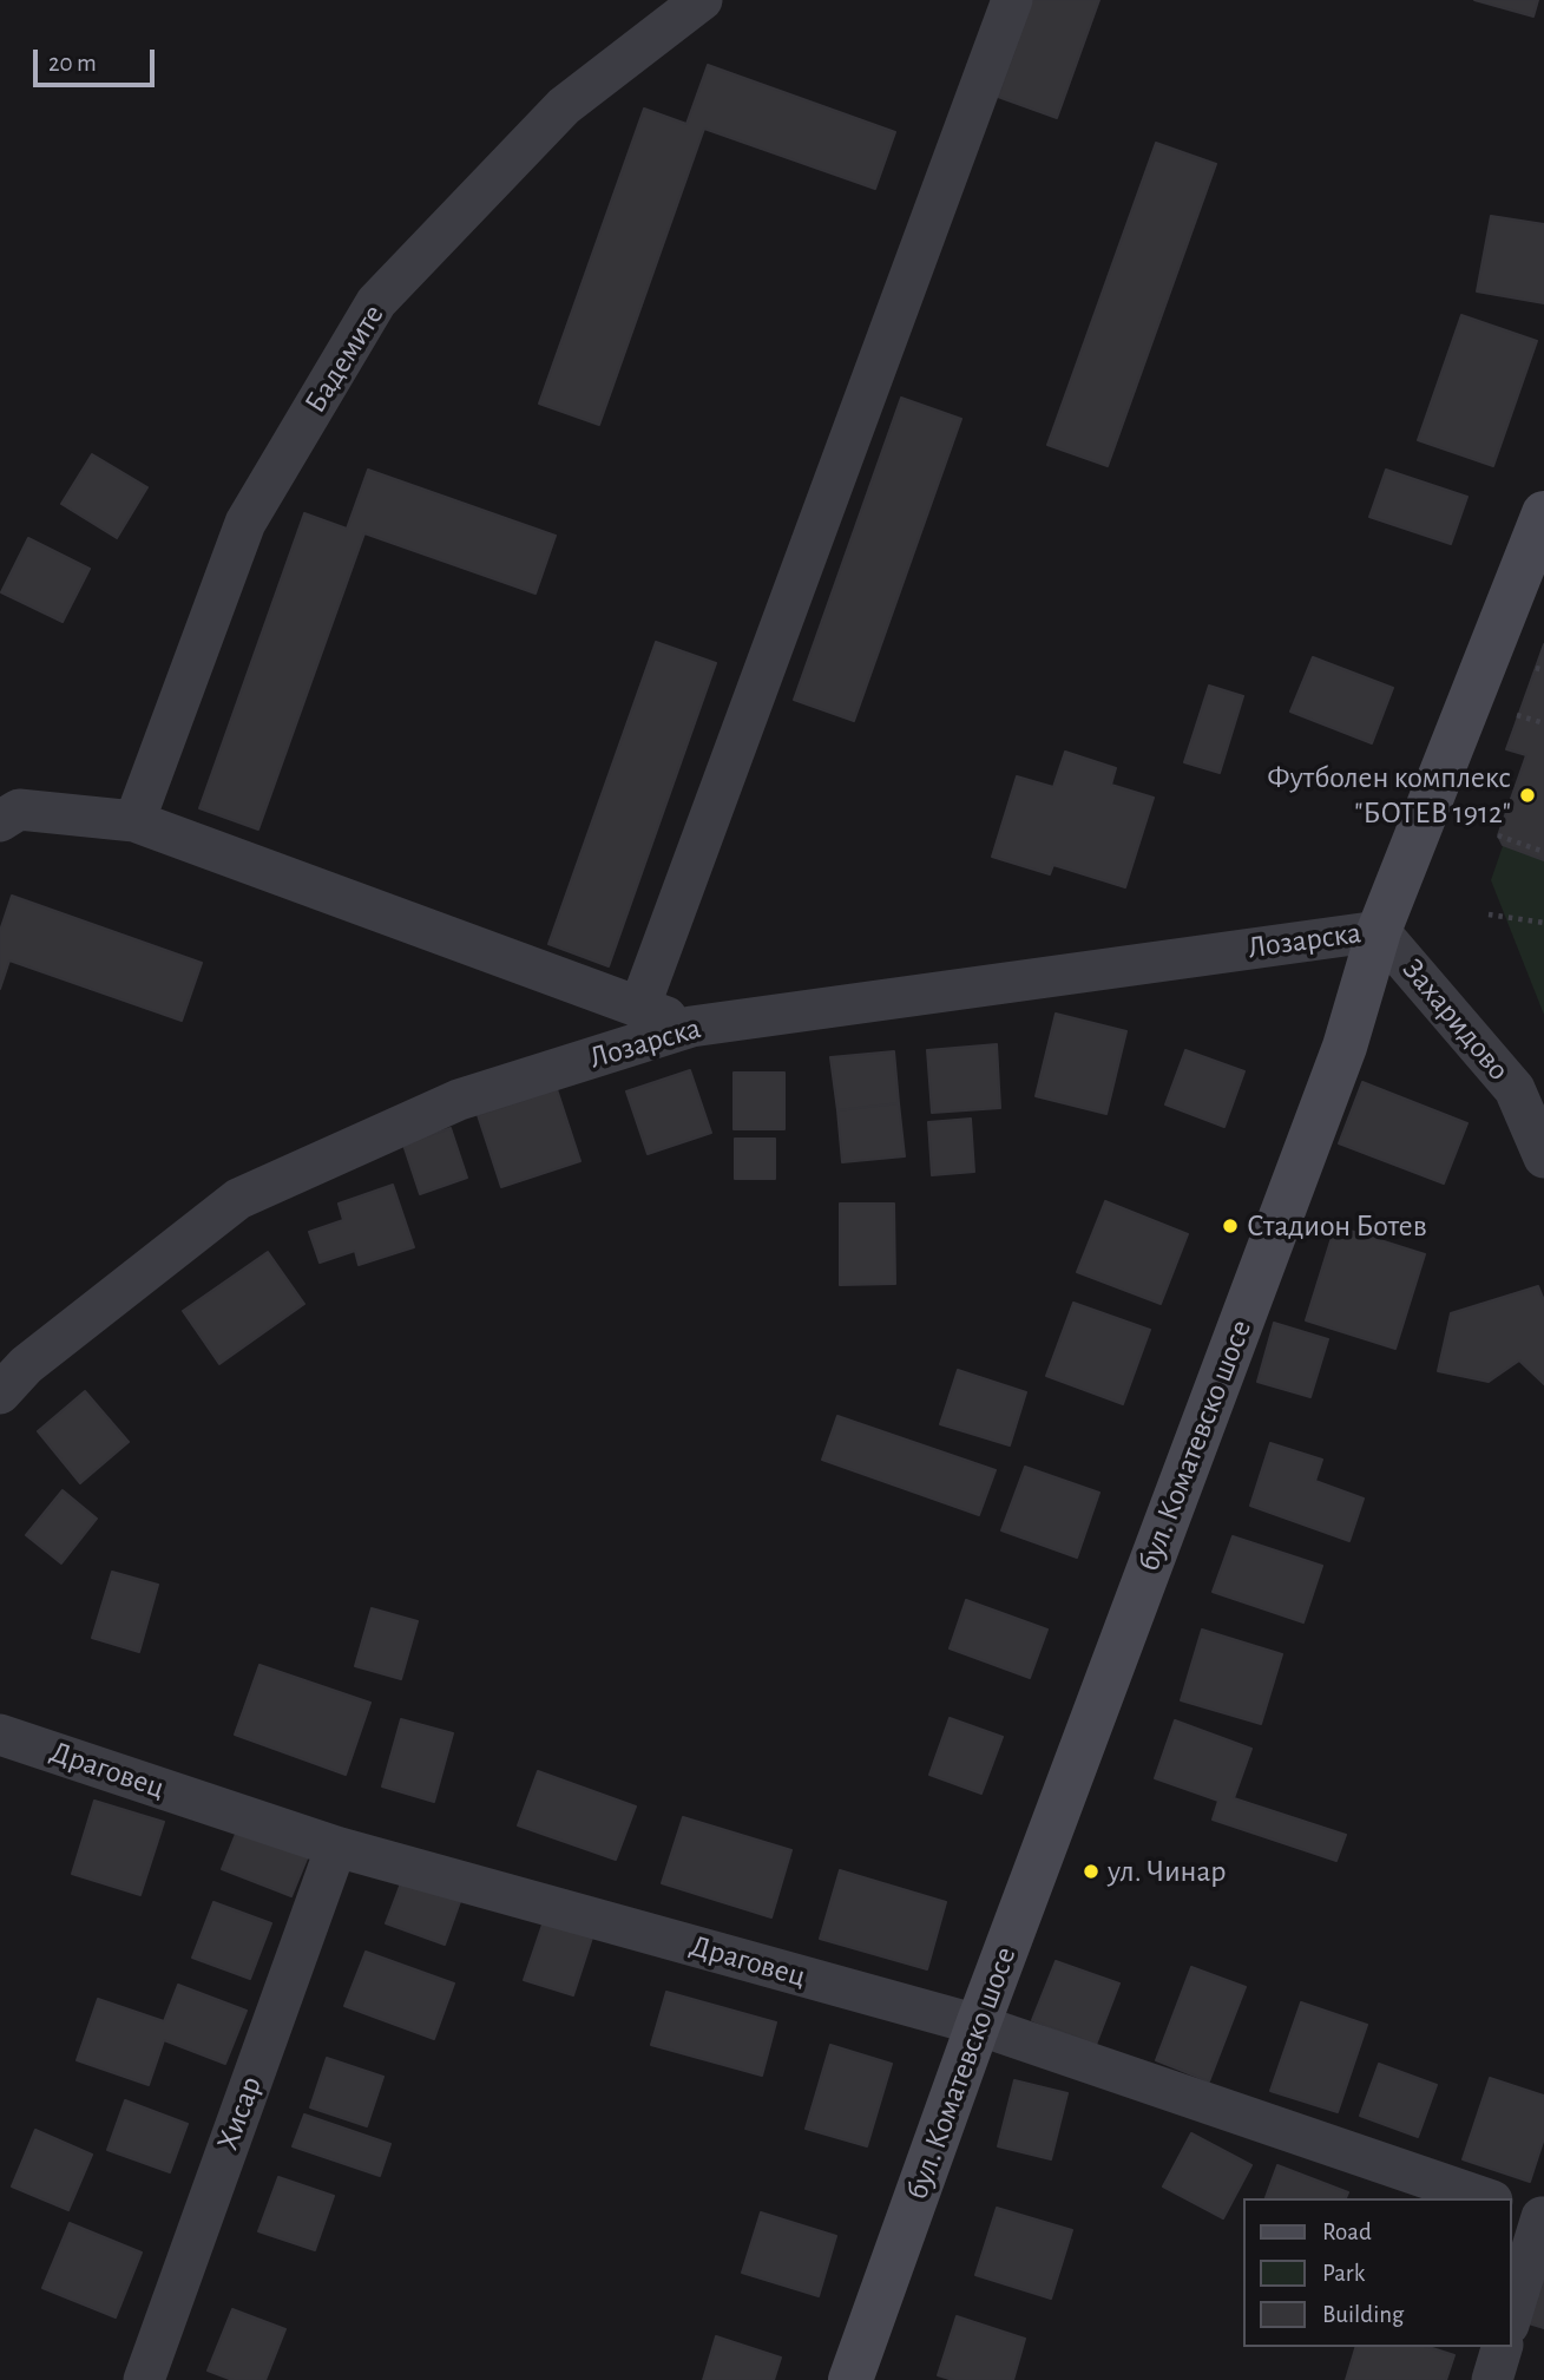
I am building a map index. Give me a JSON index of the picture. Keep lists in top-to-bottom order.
{
  "streets": {
    "main road": ["бул. Коматевско шосе"],
    "street": [
      "Бадемите",
      "Лозарска",
      "Захаридово",
      "Драговец",
      "Хисар"
    ]
  },
  "crossings": [
    ["Лозарска", "Захаридово"],
    ["Лозарска", "бул. Коматевско шосе"],
    ["Захаридово", "бул. Коматевско шосе"],
    ["бул. Коматевско шосе", "Драговец"],
    ["Драговец", "Хисар"]
  ],
  "places": ["Футболен комплекс \"БОТЕВ 1912\"", "Стадион Ботев", "ул. Чинар"],
  "legend": ["Road", "Park", "Building"],
  "scale_bar": "20 m"
}
